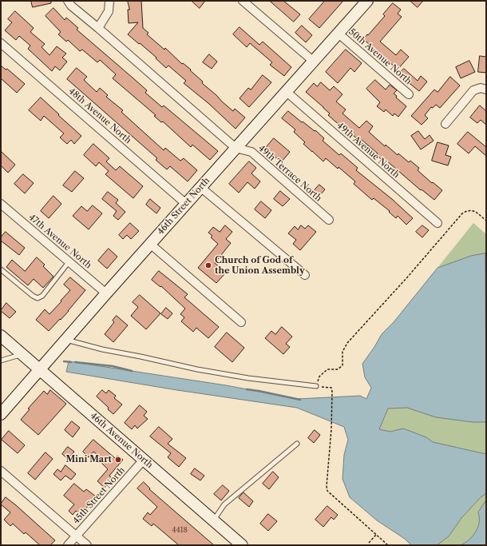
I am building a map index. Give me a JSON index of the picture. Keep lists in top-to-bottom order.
{
  "streets": {
    "street": [
      "50th Avenue North",
      "48th Avenue North",
      "49th Avenue North",
      "49th Terrace North",
      "46th Street North",
      "47th Avenue North",
      "46th Avenue North",
      "45th Street North"
    ]
  },
  "crossings": [
    ["50th Avenue North", "46th Street North"],
    ["48th Avenue North", "46th Street North"],
    ["49th Avenue North", "46th Street North"],
    ["49th Terrace North", "46th Street North"],
    ["46th Street North", "47th Avenue North"],
    ["46th Street North", "46th Avenue North"],
    ["46th Avenue North", "45th Street North"]
  ],
  "places": ["Church of God of the Union Assembly", "Mini Mart"],
  "house_numbers": ["4418"]
}
